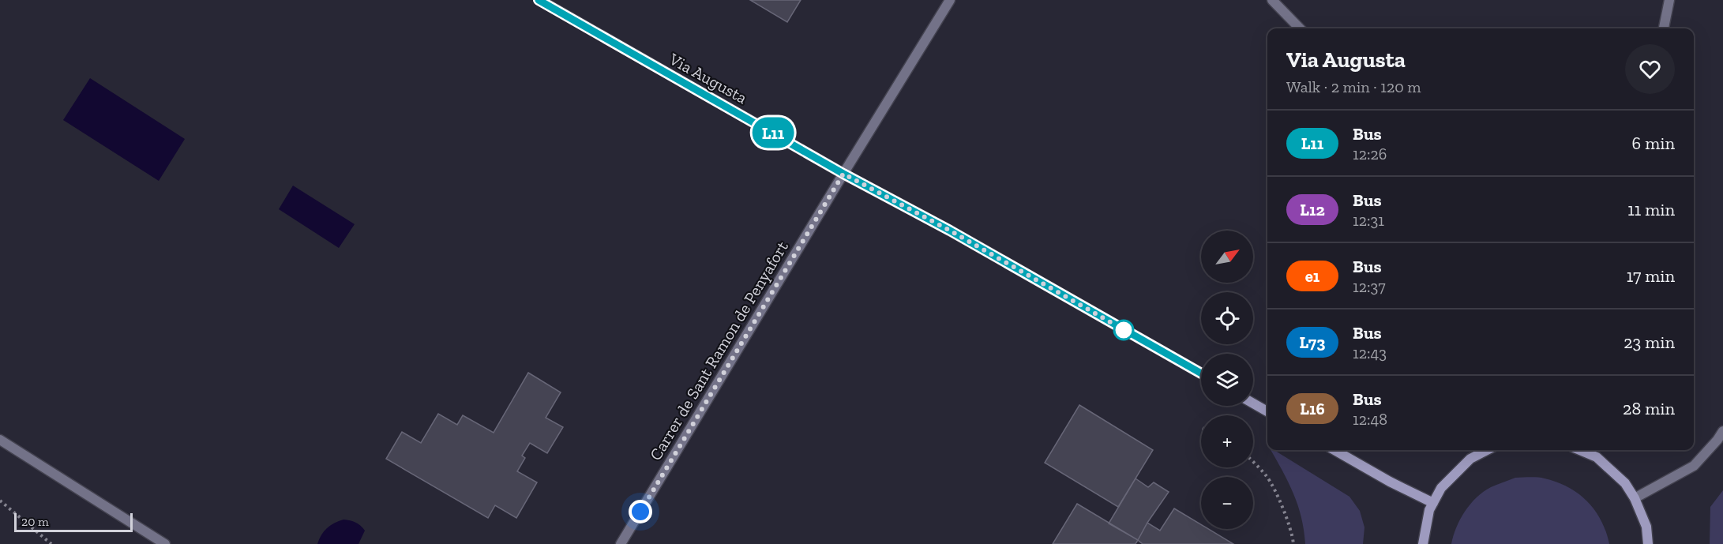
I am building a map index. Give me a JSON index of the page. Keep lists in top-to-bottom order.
{
  "streets": {
    "main road": ["Via Augusta"],
    "street": ["Carrer de Sant Ramon de Penyafort"]
  },
  "crossings": [
    ["Via Augusta", "Carrer de Sant Ramon de Penyafort"]
  ],
  "lines": ["bus line L11"],
  "scale_bar": "20 m",
  "north": "top right",
  "page": {
    "on_map": "L11",
    "heading": ["Via Augusta", "Walk · 2 min · 120 m"],
    "list": [
      {
        "mark": "L11",
        "name": "Bus",
        "note": "12:26",
        "value": "6 min"
      },
      {
        "mark": "L12",
        "name": "Bus",
        "note": "12:31",
        "value": "11 min"
      },
      {
        "mark": "e1",
        "name": "Bus",
        "note": "12:37",
        "value": "17 min"
      },
      {
        "mark": "L73",
        "name": "Bus",
        "note": "12:43",
        "value": "23 min"
      },
      {
        "mark": "L16",
        "name": "Bus",
        "note": "12:48",
        "value": "28 min"
      }
    ],
    "map_buttons": ["+", "−"],
    "scale": "20 m"
  }
}
